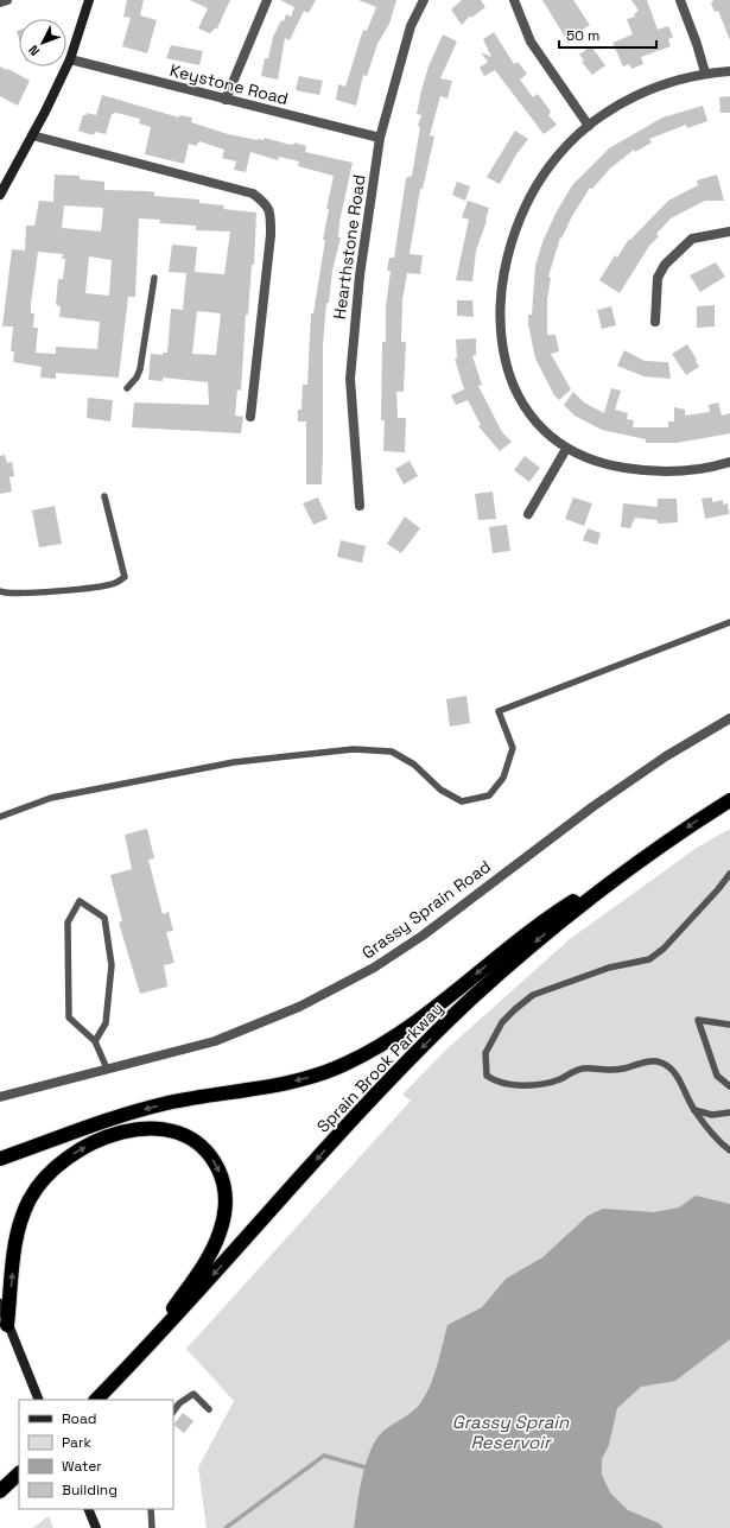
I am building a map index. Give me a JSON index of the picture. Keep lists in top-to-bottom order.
{
  "streets": {
    "highway": ["Sprain Brook Parkway"],
    "street": ["Keystone Road", "Hearthstone Road", "Grassy Sprain Road"]
  },
  "crossings": [
    ["Keystone Road", "Hearthstone Road"]
  ],
  "water": ["Grassy Sprain Reservoir"],
  "legend": [
    "Road",
    "Park",
    "Water",
    "Building"
  ],
  "scale_bar": "50 m",
  "north": "bottom left"
}
